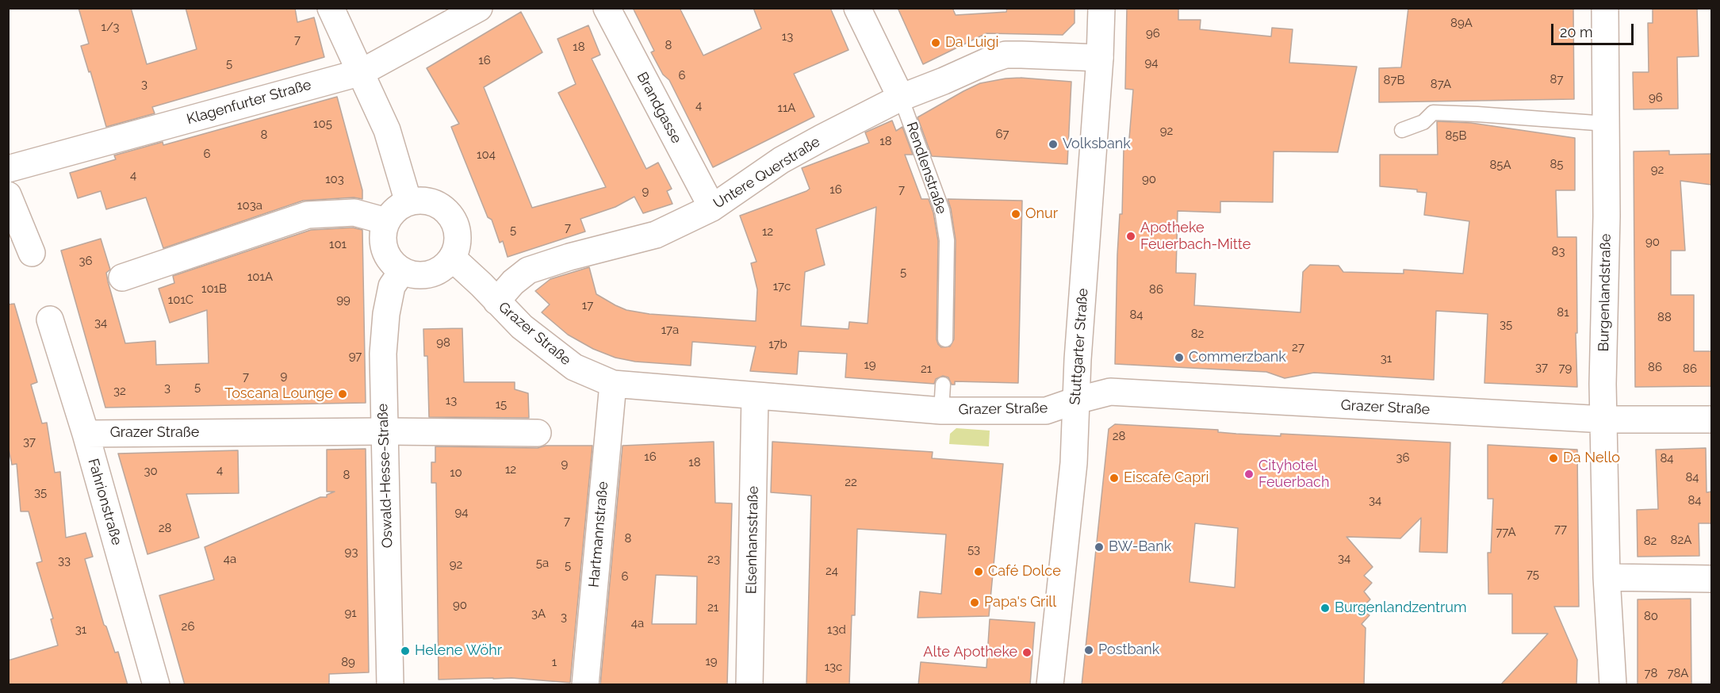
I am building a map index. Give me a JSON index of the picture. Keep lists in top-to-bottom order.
{
  "streets": {
    "street": [
      "Klagenfurter Straße",
      "Brandgasse",
      "Rendlenstraße",
      "Untere Querstraße",
      "Burgenlandstraße",
      "Grazer Straße",
      "Stuttgarter Straße",
      "Oswald-Hesse-Straße",
      "Fahrionstraße",
      "Hartmannstraße",
      "Elsenhansstraße"
    ]
  },
  "crossings": [
    ["Brandgasse", "Untere Querstraße"],
    ["Rendlenstraße", "Untere Querstraße"],
    ["Untere Querstraße", "Grazer Straße"],
    ["Untere Querstraße", "Stuttgarter Straße"],
    ["Burgenlandstraße", "Grazer Straße"],
    ["Grazer Straße", "Stuttgarter Straße"],
    ["Grazer Straße", "Oswald-Hesse-Straße"],
    ["Grazer Straße", "Fahrionstraße"],
    ["Grazer Straße", "Hartmannstraße"],
    ["Grazer Straße", "Elsenhansstraße"]
  ],
  "places": [
    "Da Luigi",
    "Volksbank",
    "Onur",
    "Apotheke Feuerbach-Mitte",
    "Commerzbank",
    "Toscana Lounge",
    "Da Nello",
    "Cityhotel Feuerbach",
    "Eiscafe Capri",
    "BW-Bank",
    "Café Dolce",
    "Papa's Grill",
    "Burgenlandzentrum",
    "Postbank",
    "Helene Wöhr",
    "Alte Apotheke"
  ],
  "house_numbers": [
    "89A",
    "1/3",
    "96",
    "13",
    "7",
    "8",
    "18",
    "16",
    "94",
    "5",
    "6",
    "87",
    "87B",
    "3",
    "87A",
    "96",
    "4",
    "11A",
    "105",
    "92",
    "67",
    "8",
    "85B",
    "18",
    "6",
    "104",
    "85",
    "85A",
    "92",
    "4",
    "103",
    "90",
    "16",
    "7",
    "9",
    "103a",
    "7",
    "5",
    "12",
    "90",
    "101",
    "83",
    "36",
    "5",
    "101A",
    "17c",
    "101B",
    "86",
    "101C",
    "99",
    "17",
    "81",
    "84",
    "88",
    "34",
    "35",
    "17a",
    "82",
    "98",
    "17b",
    "27",
    "97",
    "31",
    "19",
    "37",
    "86",
    "79",
    "21",
    "86",
    "9",
    "7",
    "5",
    "3",
    "32",
    "13",
    "15",
    "28",
    "37",
    "16",
    "36",
    "84",
    "18",
    "9",
    "12",
    "4",
    "30",
    "10",
    "8",
    "84",
    "22",
    "35",
    "34",
    "84",
    "94",
    "7",
    "28",
    "77",
    "77A",
    "8",
    "82A",
    "82",
    "53",
    "93",
    "34",
    "4a",
    "23",
    "33",
    "5a",
    "92",
    "5",
    "24",
    "75",
    "6",
    "90",
    "21",
    "91",
    "3A",
    "80",
    "3",
    "4a",
    "26",
    "31",
    "13d",
    "19",
    "89",
    "1",
    "13c",
    "78",
    "78A"
  ],
  "scale_bar": "20 m"
}
